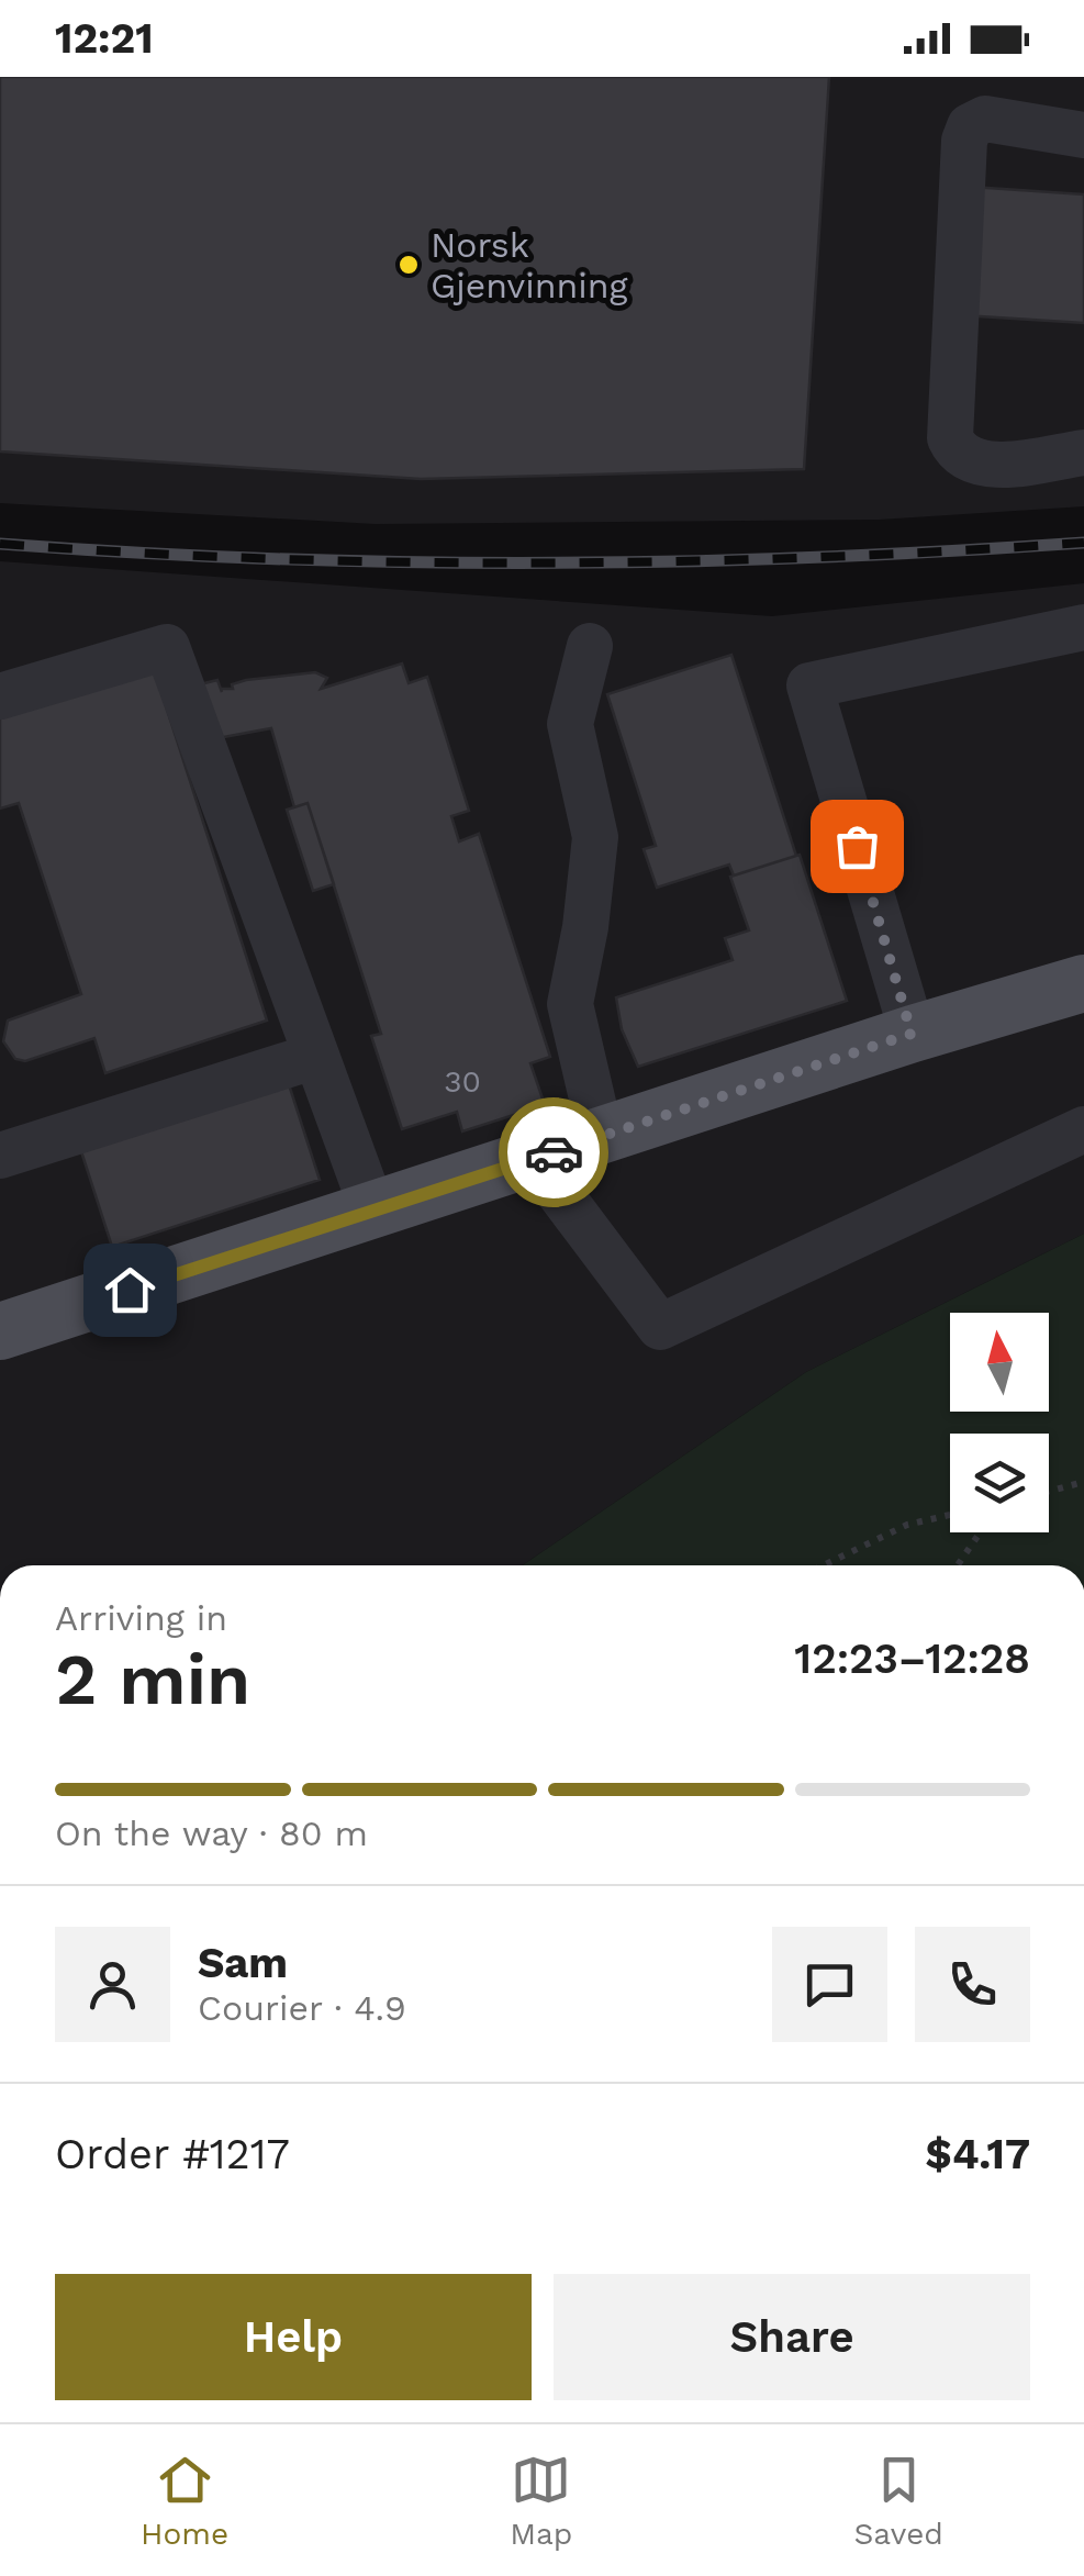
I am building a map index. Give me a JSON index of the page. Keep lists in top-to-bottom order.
{
  "places": ["Norsk Gjenvinning"],
  "house_numbers": ["30"],
  "north": "top",
  "page": {
    "status": "12:21",
    "heading": ["2 min", "Arriving in", "12:23–12:28"],
    "panel": [
      "Sam",
      "Courier · 4.9",
      "Order #1217",
      "$4.17"
    ],
    "bar": "On the way · 80 m",
    "buttons": ["Help", "Share"],
    "tabs": ["Home", "Map", "Saved"]
  }
}
